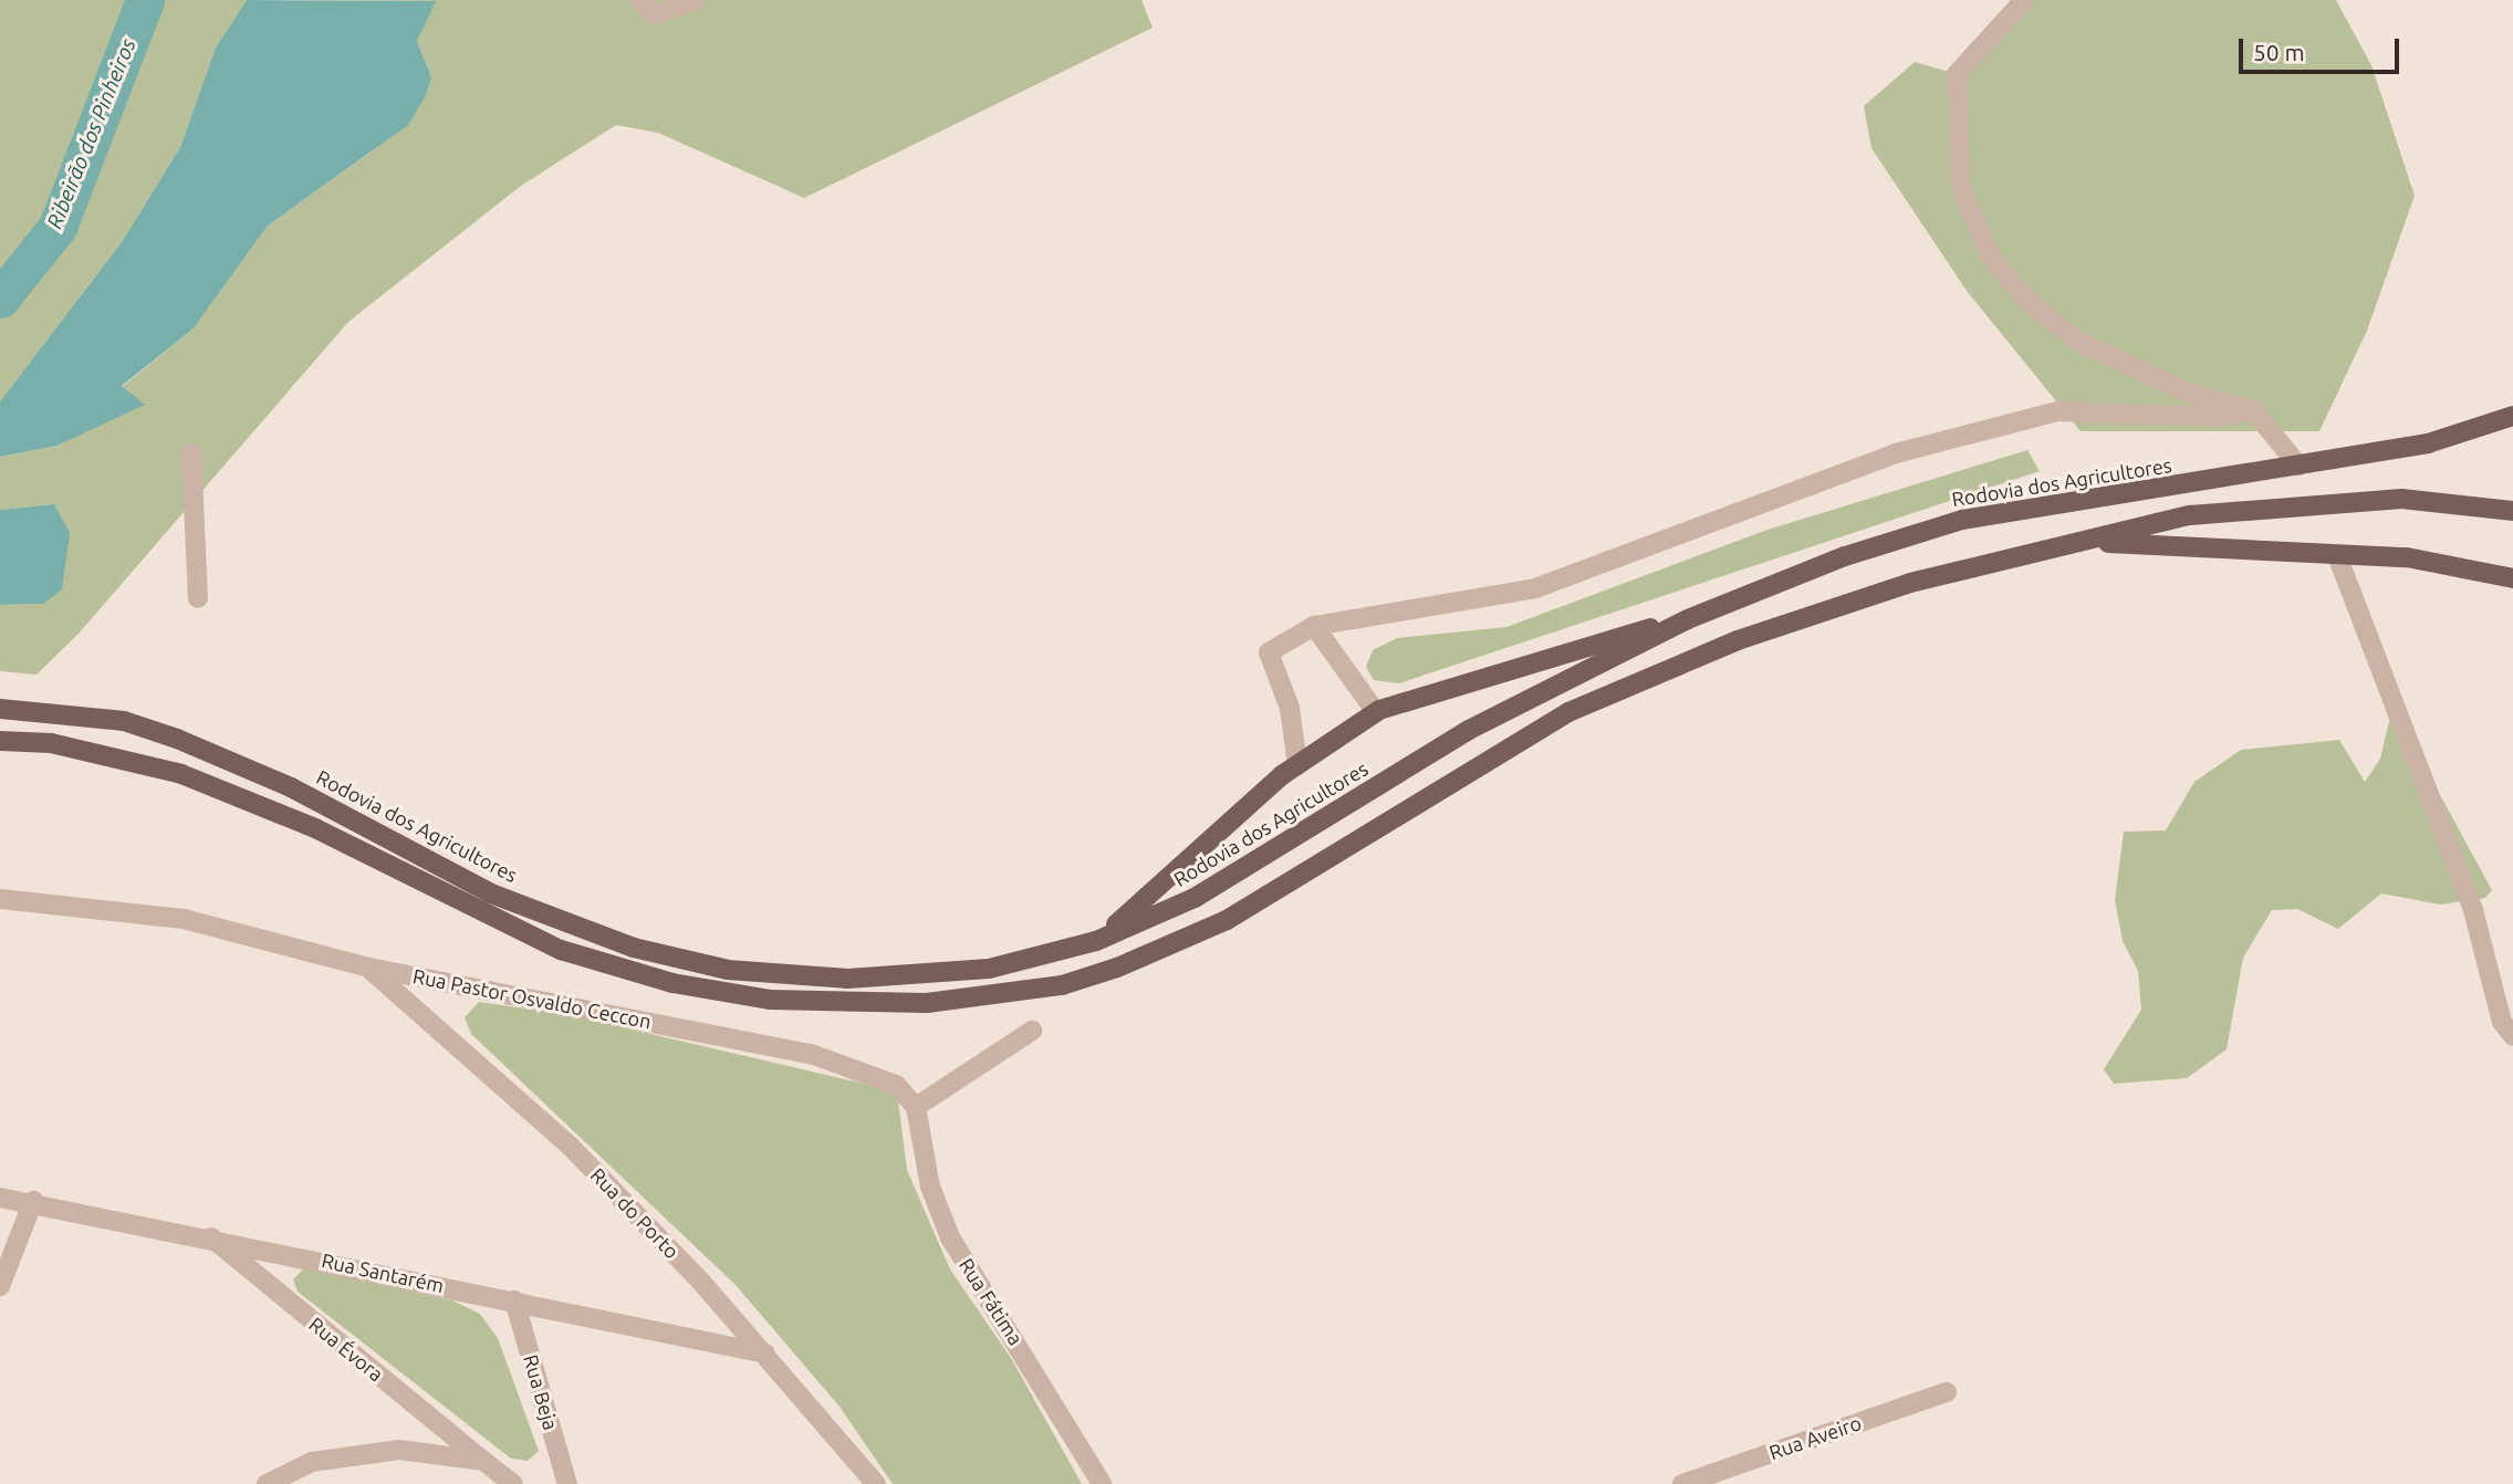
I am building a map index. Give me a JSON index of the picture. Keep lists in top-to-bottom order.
{
  "streets": {
    "main road": ["Rodovia dos Agricultores"],
    "street": [
      "Rua Pastor Osvaldo Ceccon",
      "Rua do Porto",
      "Rua Santarém",
      "Rua Fátima",
      "Rua Évora",
      "Rua Beja",
      "Rua Aveiro"
    ]
  },
  "crossings": [
    ["Rua Pastor Osvaldo Ceccon", "Rua do Porto"],
    ["Rua Pastor Osvaldo Ceccon", "Rua Fátima"],
    ["Rua do Porto", "Rua Santarém"],
    ["Rua Santarém", "Rua Évora"],
    ["Rua Santarém", "Rua Beja"]
  ],
  "water": ["Ribeirão dos Pinheiros"],
  "scale_bar": "50 m"
}
